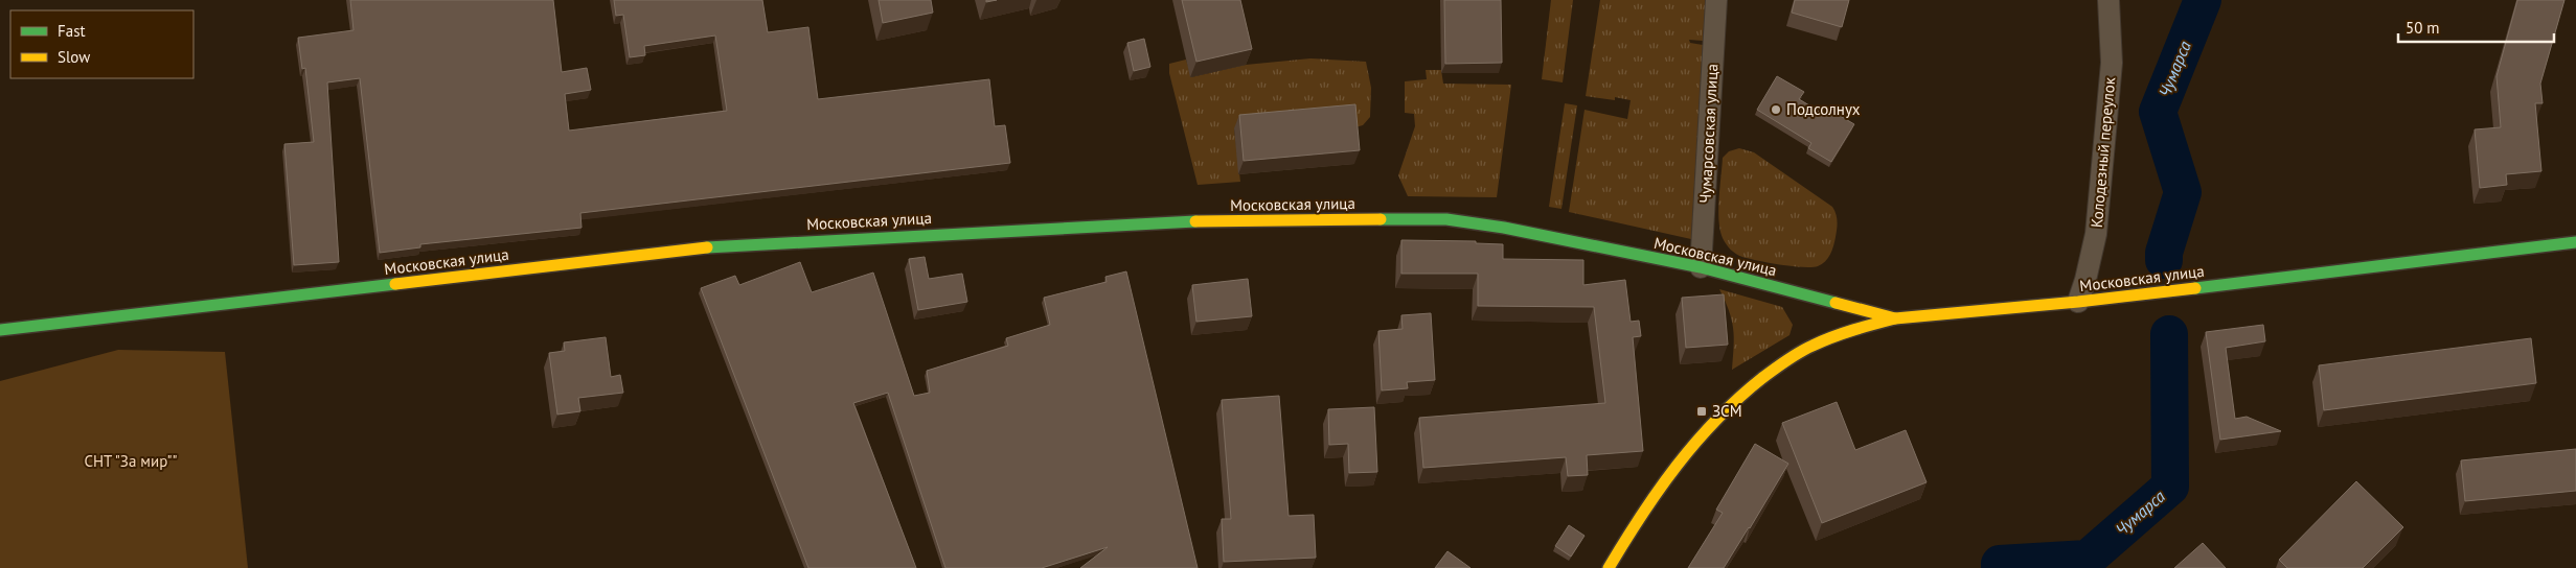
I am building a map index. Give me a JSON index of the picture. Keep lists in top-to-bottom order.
{
  "streets": {
    "street": ["Чумарсовская улица", "Колодезный переулок", "Московская улица"]
  },
  "crossings": [
    ["Чумарсовская улица", "Московская улица"],
    ["Колодезный переулок", "Московская улица"]
  ],
  "water": ["Чумарса"],
  "parks": ["СНТ \"За мир\"\""],
  "places": {
    "other": ["Подсолнух"],
    "transit": ["ЗСМ"]
  },
  "legend": ["Fast", "Slow"],
  "scale_bar": "50 m"
}
